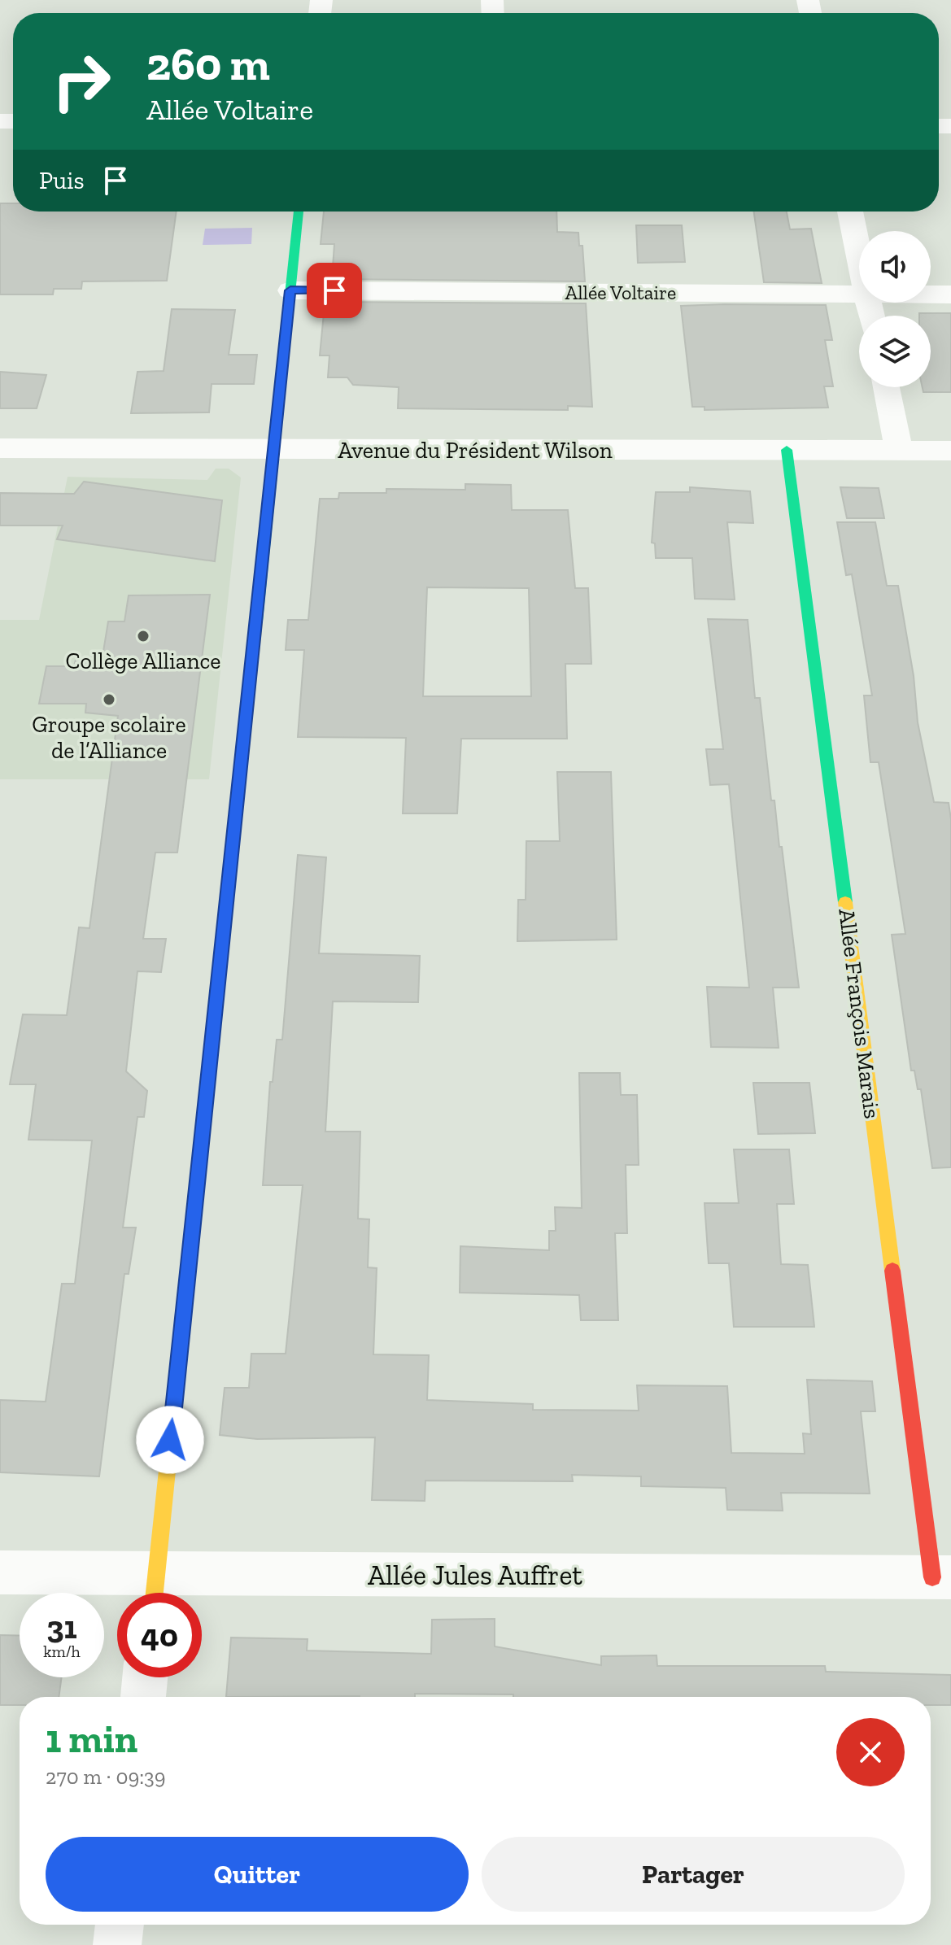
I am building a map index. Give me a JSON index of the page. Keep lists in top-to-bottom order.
{
  "streets": {
    "street": [
      "Allée Voltaire",
      "Avenue du Président Wilson",
      "Allée François Marais",
      "Allée Jules Auffret"
    ]
  },
  "crossings": [
    ["Avenue du Président Wilson", "Allée François Marais"],
    ["Allée François Marais", "Allée Jules Auffret"]
  ],
  "places": ["Collège Alliance", "Groupe scolaire de l’Alliance"],
  "page": {
    "turn": ["260 m", "Allée Voltaire"],
    "then": "Puis",
    "speed": "31 km/h",
    "limit": "40",
    "heading": ["1 min", "270 m · 09:39"],
    "buttons": ["Quitter", "Partager"]
  }
}
